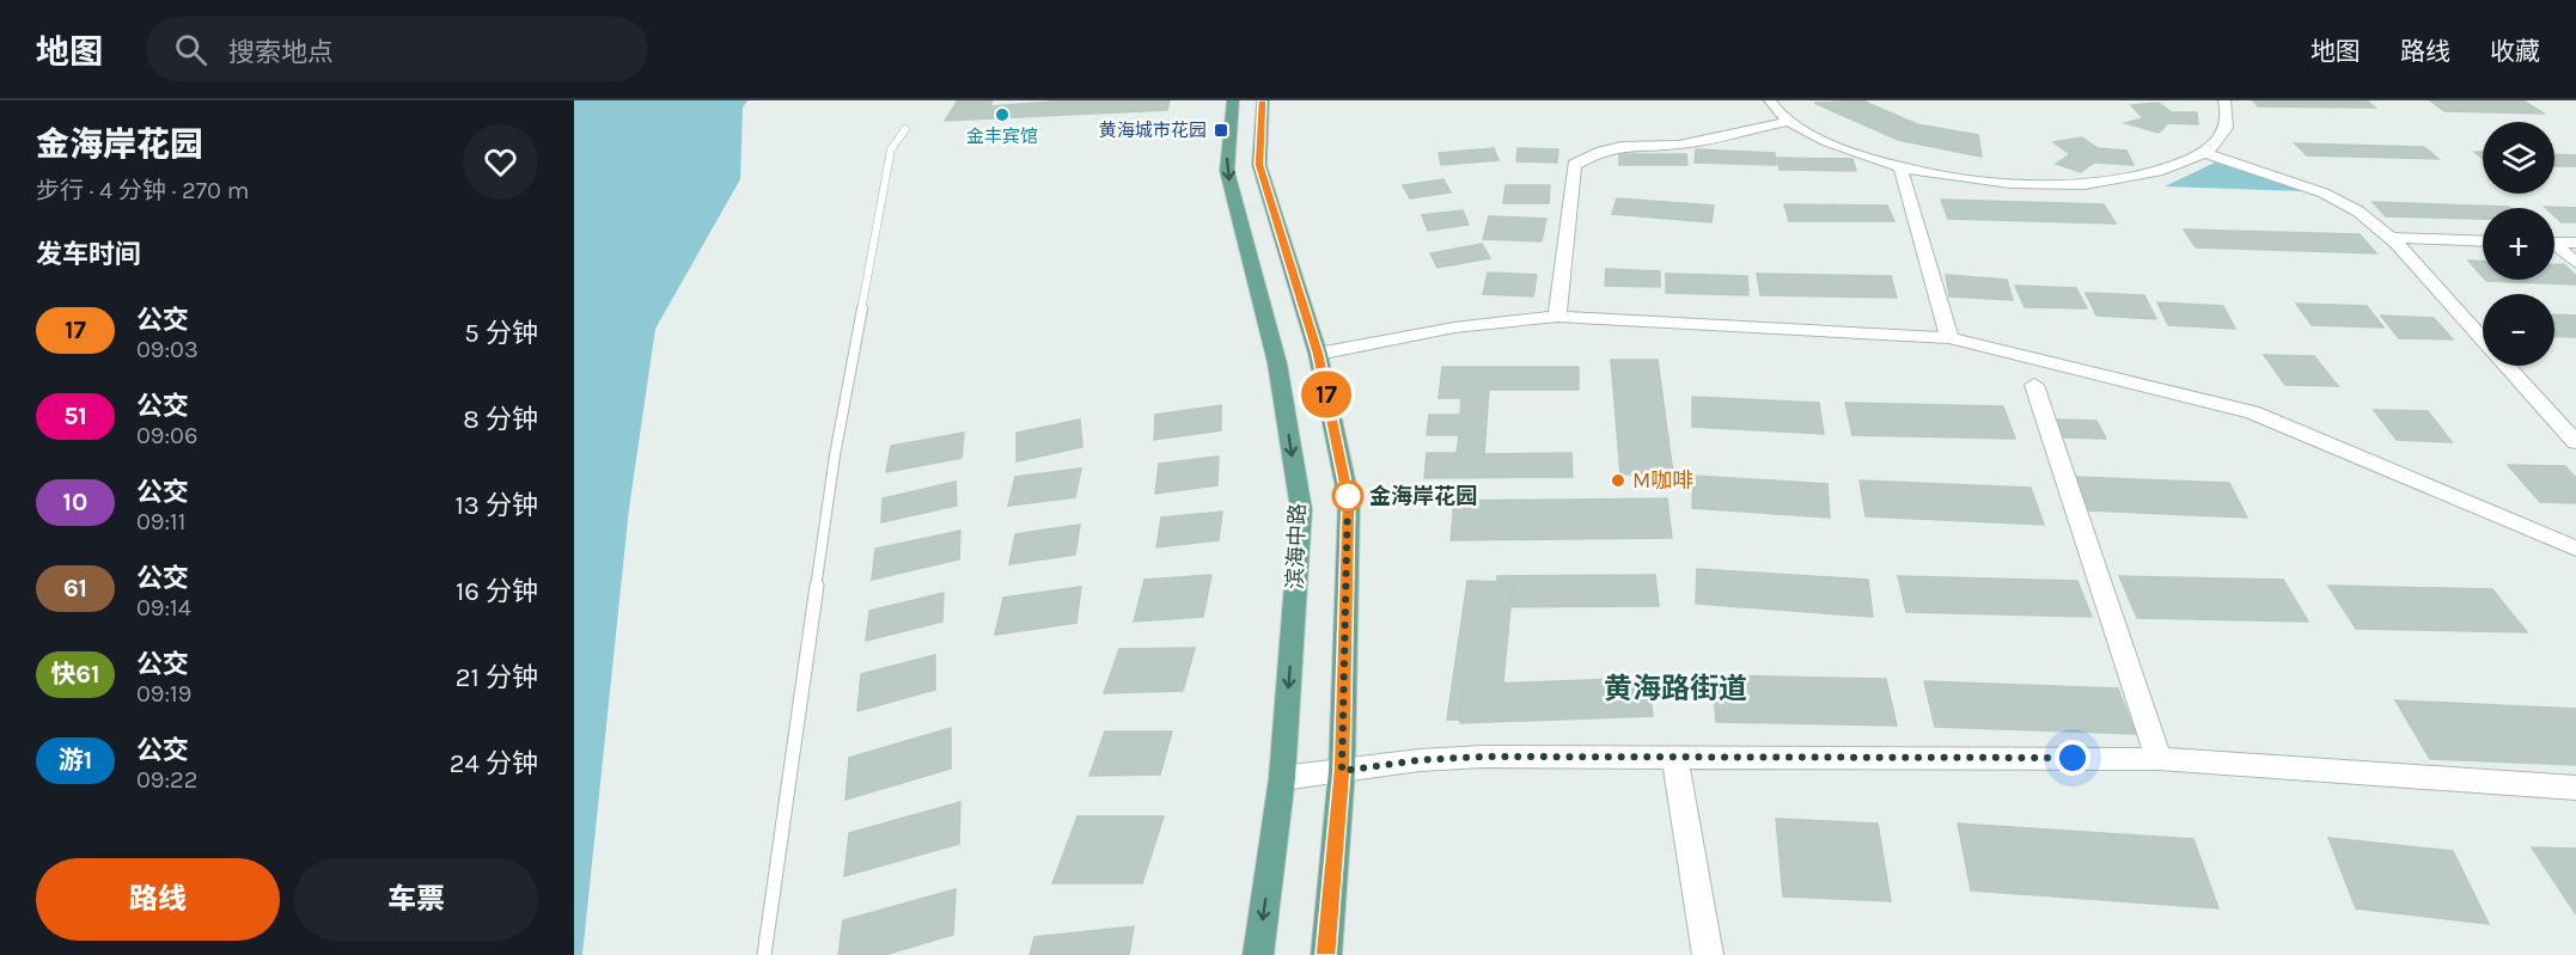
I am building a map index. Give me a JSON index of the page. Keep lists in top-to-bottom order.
{
  "streets": {
    "main road": ["滨海中路"]
  },
  "districts": ["黄海路街道"],
  "places": {
    "other": ["金丰宾馆", "M咖啡", "金海岸花园"],
    "transit": ["黄海城市花园"]
  },
  "lines": ["bus line 17"],
  "page": {
    "header": "地图",
    "search": "搜索地点",
    "nav": ["地图", "路线", "收藏"],
    "heading": [
      ["金海岸花园", "步行 · 4 分钟 · 270 m"],
      "发车时间"
    ],
    "on_map": "17",
    "map_buttons": ["+", "−"],
    "list": [
      {
        "mark": "17",
        "name": "公交",
        "note": "09:03",
        "value": "5 分钟"
      },
      {
        "mark": "51",
        "name": "公交",
        "note": "09:06",
        "value": "8 分钟"
      },
      {
        "mark": "10",
        "name": "公交",
        "note": "09:11",
        "value": "13 分钟"
      },
      {
        "mark": "61",
        "name": "公交",
        "note": "09:14",
        "value": "16 分钟"
      },
      {
        "mark": "快61",
        "name": "公交",
        "note": "09:19",
        "value": "21 分钟"
      },
      {
        "mark": "游1",
        "name": "公交",
        "note": "09:22",
        "value": "24 分钟"
      }
    ],
    "buttons": ["路线", "车票"]
  }
}
